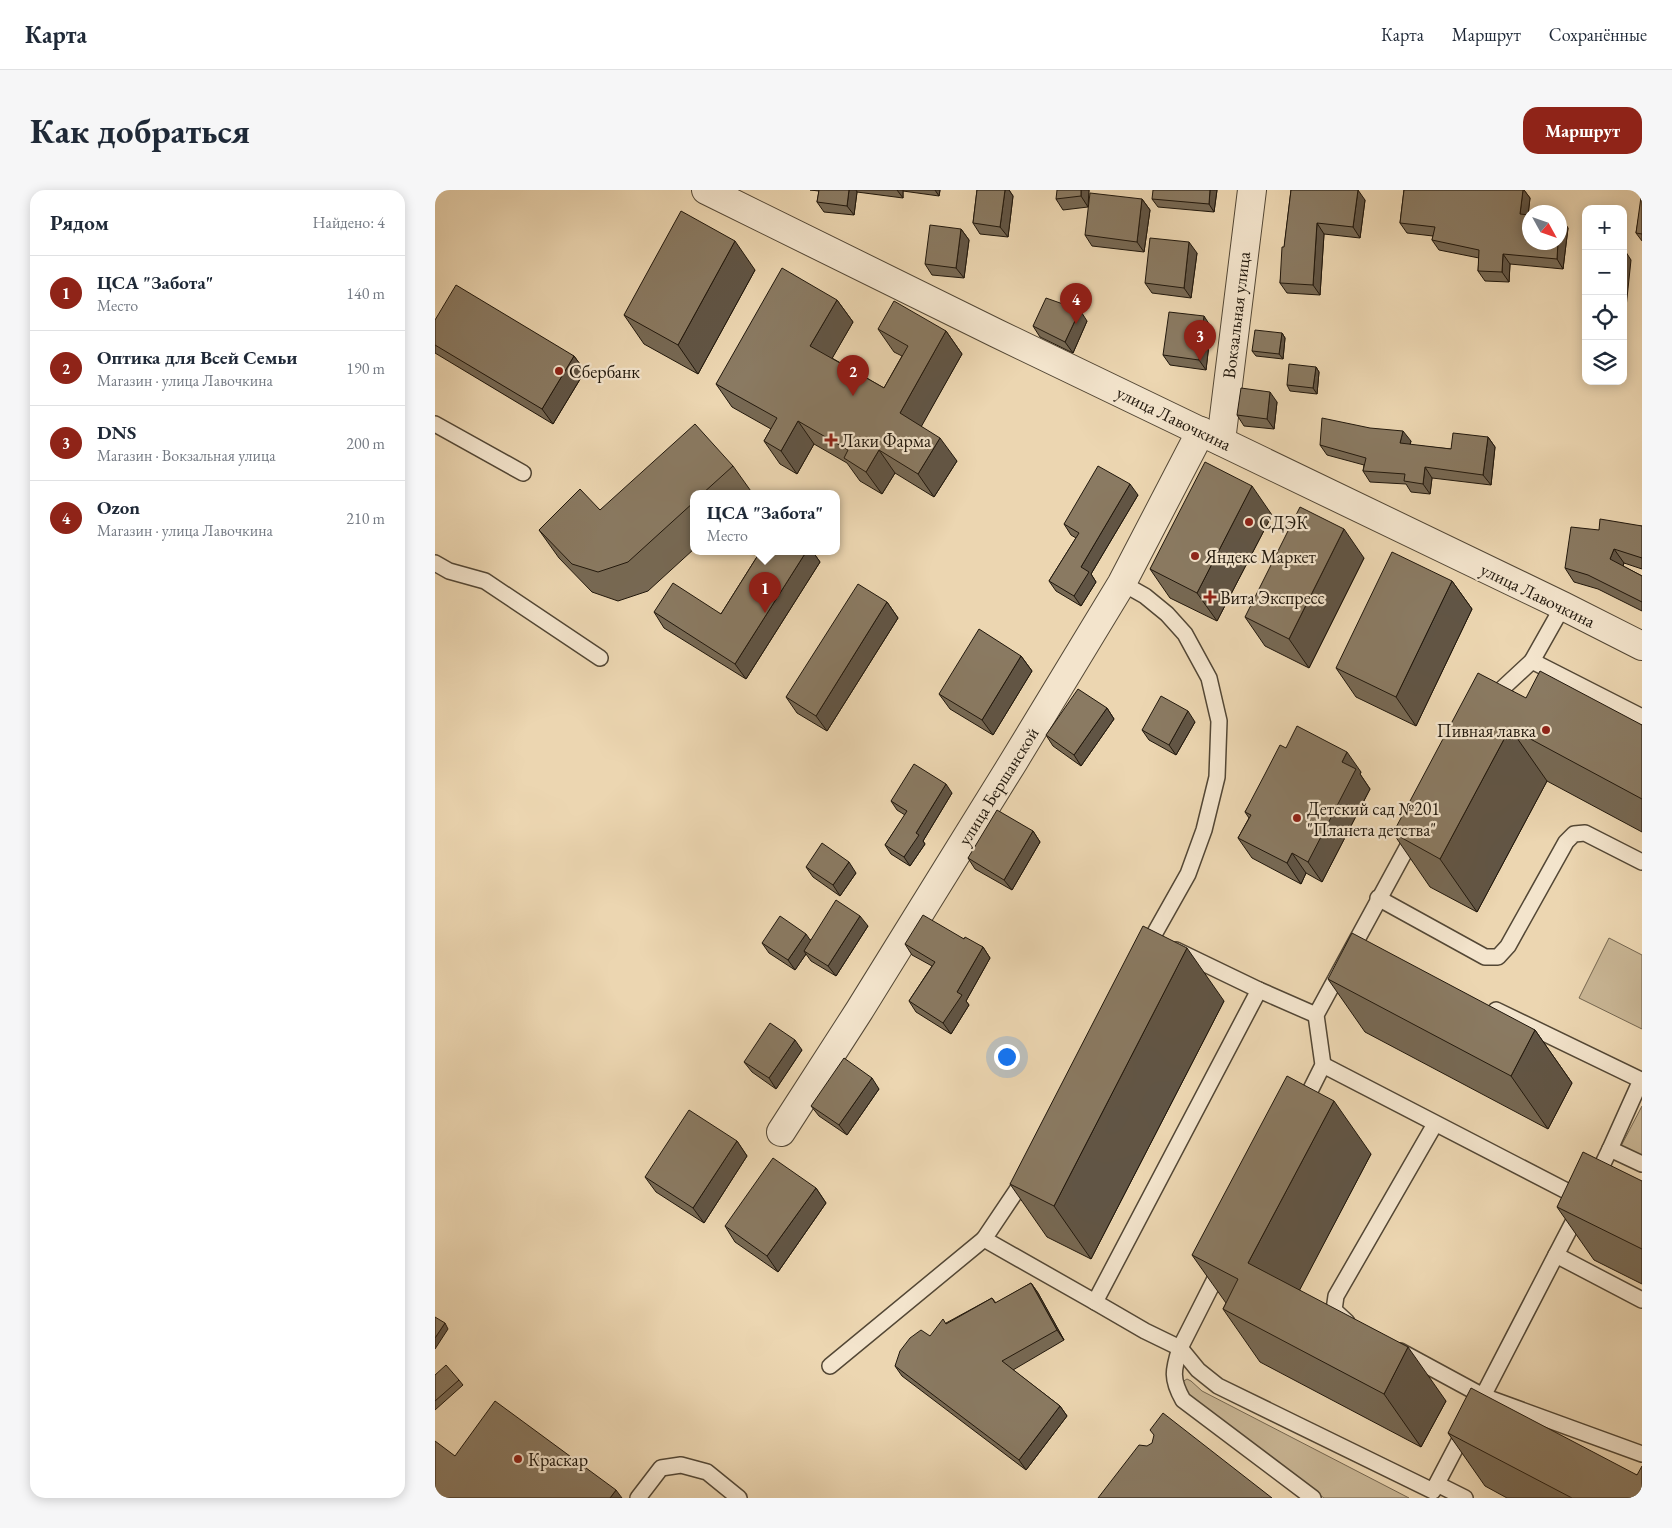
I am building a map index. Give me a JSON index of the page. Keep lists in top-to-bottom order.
{
  "streets": {
    "street": ["Вокзальная улица", "улица Лавочкина", "улица Бершанской"]
  },
  "crossings": [
    ["Вокзальная улица", "улица Лавочкина"],
    ["Вокзальная улица", "улица Бершанской"],
    ["улица Лавочкина", "улица Бершанской"]
  ],
  "places": {
    "other": [
      "Сбербанк",
      "СДЭК",
      "Яндекс Маркет",
      "Пивная лавка",
      "Детский сад №201 \"Планета детства\"",
      "Краскар"
    ],
    "health": ["Лаки Фарма", "Вита Экспресс"]
  },
  "north": "bottom right",
  "page": {
    "header": "Карта",
    "nav": ["Карта", "Маршрут", "Сохранённые"],
    "buttons": "Маршрут",
    "title": "Как добраться",
    "heading": ["Рядом", "Найдено: 4"],
    "map_buttons": ["+", "−"],
    "list": [
      {
        "mark": "1",
        "name": "ЦСА \"Забота\"",
        "note": "Место",
        "value": "140 m"
      },
      {
        "mark": "2",
        "name": "Оптика для Всей Семьи",
        "note": "Магазин · улица Лавочкина",
        "value": "190 m"
      },
      {
        "mark": "3",
        "name": "DNS",
        "note": "Магазин · Вокзальная улица",
        "value": "200 m"
      },
      {
        "mark": "4",
        "name": "Ozon",
        "note": "Магазин · улица Лавочкина",
        "value": "210 m"
      }
    ],
    "pins": [
      "4",
      "3",
      "2",
      "1"
    ],
    "popup": ["ЦСА \"Забота\"", "Место"]
  }
}
